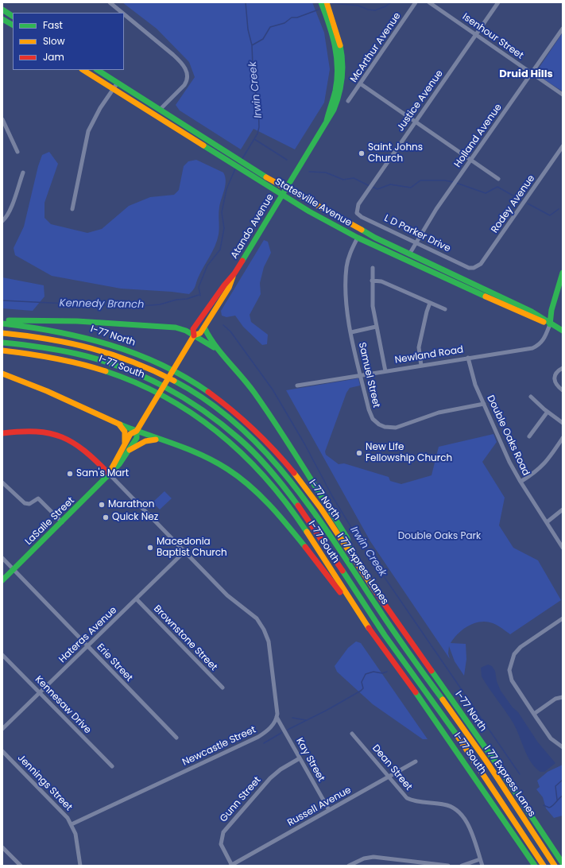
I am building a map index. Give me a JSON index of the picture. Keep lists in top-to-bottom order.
{
  "streets": {
    "main road": [
      "Statesville Avenue",
      "Atando Avenue",
      "I-77 North",
      "I-77 South",
      "LaSalle Street",
      "I 77 Express Lanes"
    ],
    "street": [
      "Isenhour Street",
      "McArthur Avenue",
      "Justice Avenue",
      "Holland Avenue",
      "Rodey Avenue",
      "L D Parker Drive",
      "Newland Road",
      "Samuel Street",
      "Double Oaks Road",
      "Hateras Avenue",
      "Brownstone Street",
      "Erie Street",
      "Kennesaw Drive",
      "Newcastle Street",
      "Kay Street",
      "Dean Street",
      "Jennings Street",
      "Gunn Street",
      "Russell Avenue"
    ]
  },
  "crossings": [
    ["Isenhour Street", "Justice Avenue"],
    ["Isenhour Street", "Holland Avenue"],
    ["Justice Avenue", "L D Parker Drive"],
    ["Holland Avenue", "Statesville Avenue"],
    ["Holland Avenue", "L D Parker Drive"],
    ["Statesville Avenue", "Atando Avenue"],
    ["Statesville Avenue", "Newland Road"],
    ["Statesville Avenue", "Samuel Street"],
    ["Rodey Avenue", "L D Parker Drive"],
    ["Atando Avenue", "LaSalle Street"],
    ["Newland Road", "Samuel Street"],
    ["Newland Road", "Double Oaks Road"],
    ["Samuel Street", "Double Oaks Road"],
    ["LaSalle Street", "Erie Street"],
    ["Hateras Avenue", "Brownstone Street"],
    ["Hateras Avenue", "Erie Street"],
    ["Hateras Avenue", "Kennesaw Drive"],
    ["Newcastle Street", "Kay Street"],
    ["Newcastle Street", "Jennings Street"],
    ["Kay Street", "Gunn Street"],
    ["Kay Street", "Russell Avenue"],
    ["Dean Street", "Russell Avenue"],
    ["Gunn Street", "Russell Avenue"]
  ],
  "districts": ["Druid Hills"],
  "water": ["Irwin Creek", "Kennedy Branch"],
  "parks": ["Double Oaks Park"],
  "places": [
    "Saint Johns Church",
    "New Life Fellowship Church",
    "Sam's Mart",
    "Marathon",
    "Quick Nez",
    "Macedonia Baptist Church"
  ],
  "legend": ["Fast", "Slow", "Jam"]
}
